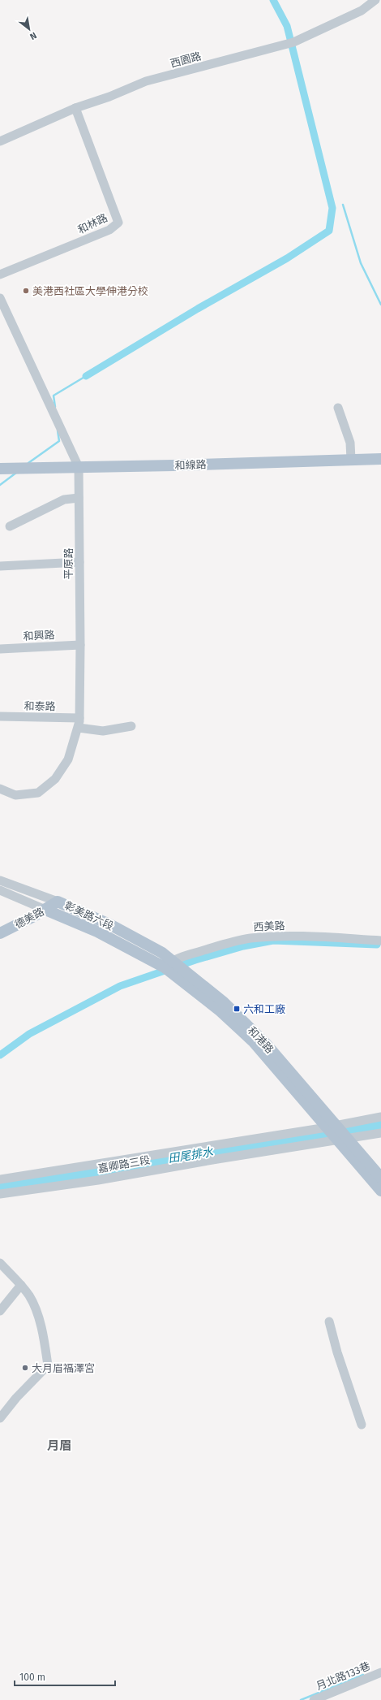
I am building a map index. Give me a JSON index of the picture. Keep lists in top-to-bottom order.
{
  "streets": {
    "main road": [
      "和線路",
      "彰美路六段",
      "德美路",
      "和港路"
    ],
    "street": [
      "西園路",
      "和林路",
      "平原路",
      "和興路",
      "和泰路",
      "西美路",
      "嘉卿路三段",
      "月北路133巷"
    ]
  },
  "crossings": [
    ["西園路", "和林路"],
    ["和線路", "平原路"],
    ["平原路", "和興路"],
    ["平原路", "和泰路"],
    ["彰美路六段", "德美路"],
    ["彰美路六段", "西美路"],
    ["彰美路六段", "和港路"],
    ["西美路", "和港路"],
    ["和港路", "嘉卿路三段"]
  ],
  "districts": ["月眉"],
  "water": ["田尾排水"],
  "places": {
    "other": ["美港西社區大學伸港分校", "大月眉福澤宮"],
    "transit": ["六和工廠"]
  },
  "scale_bar": "100 m",
  "north": "bottom right"
}
